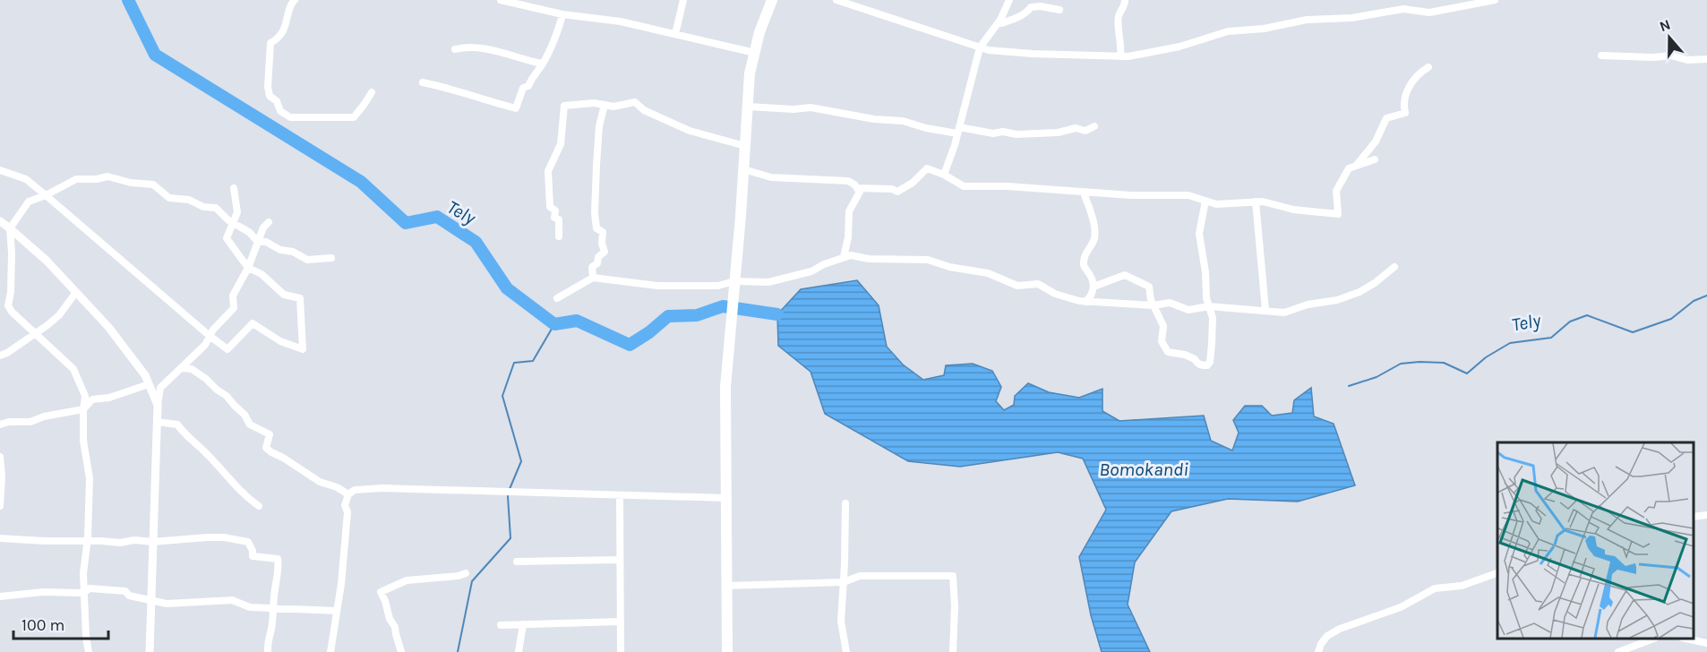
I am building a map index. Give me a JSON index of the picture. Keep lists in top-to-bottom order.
{
  "water": ["Tely", "Bomokandi"],
  "scale_bar": "100 m",
  "north": "top"
}
